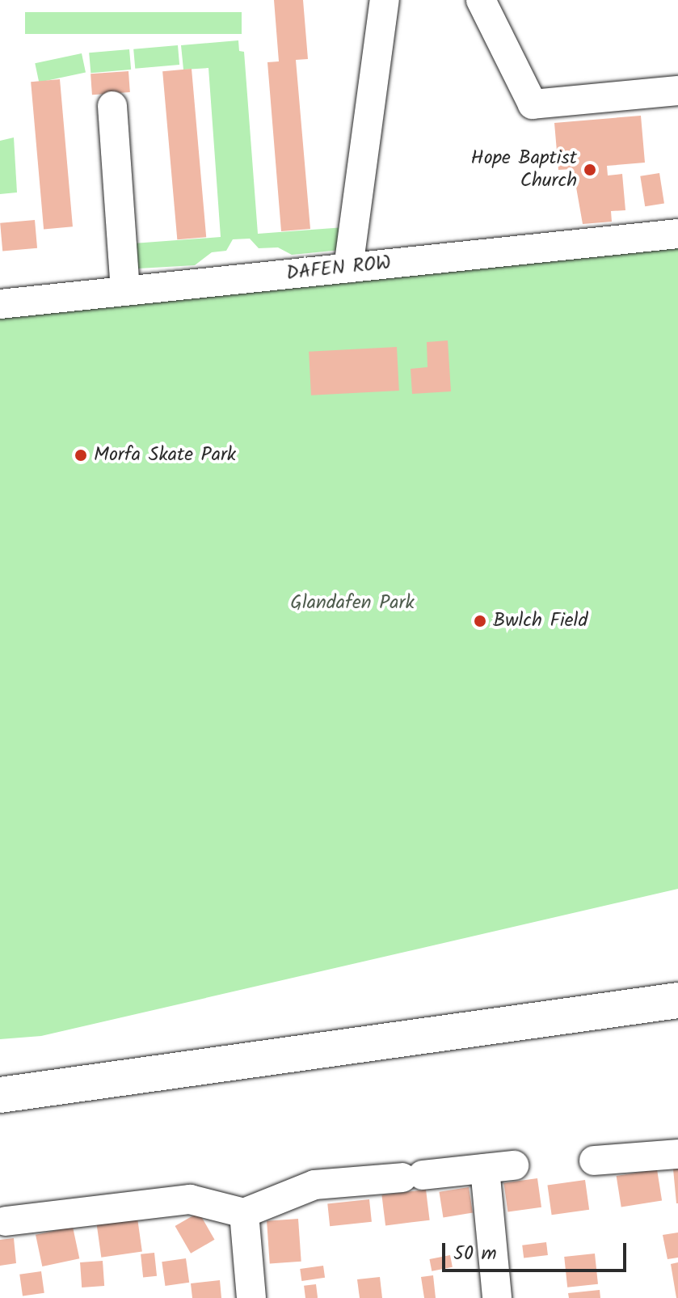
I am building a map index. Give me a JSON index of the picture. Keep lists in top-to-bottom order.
{
  "streets": {
    "street": ["DAFEN ROW"]
  },
  "parks": ["Glandafen Park"],
  "places": ["Hope Baptist Church", "Morfa Skate Park", "Bwlch Field"],
  "scale_bar": "50 m"
}
